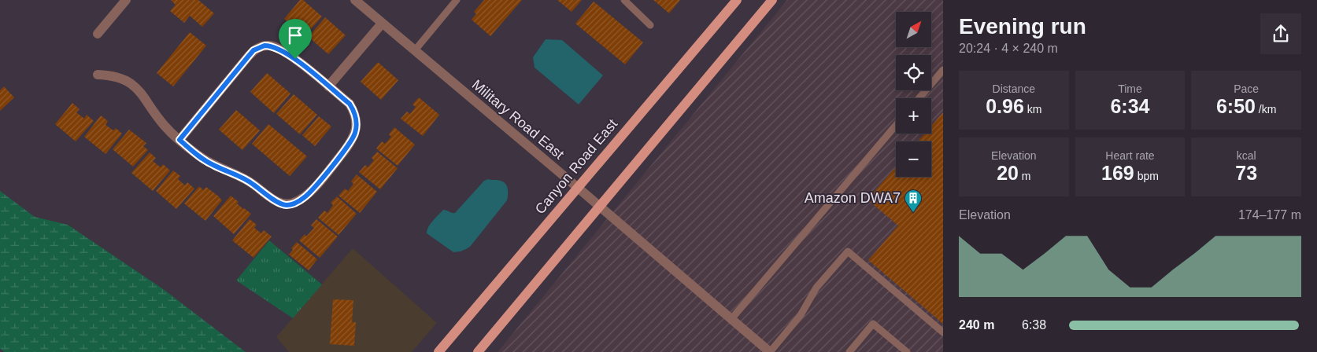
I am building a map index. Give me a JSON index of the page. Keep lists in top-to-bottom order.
{
  "streets": {
    "main road": ["Canyon Road East"],
    "street": ["Military Road East"]
  },
  "crossings": [
    ["Military Road East", "Canyon Road East"]
  ],
  "places": {
    "building": ["Amazon DWA7"]
  },
  "north": "top right",
  "page": {
    "heading": ["Evening run", "20:24 · 4 × 240 m"],
    "map_buttons": ["+", "−"],
    "stats": [
      ["Distance", "0.96 km"],
      ["Time", "6:34"],
      ["Pace", "6:50 /km"],
      ["Elevation", "20 m"],
      ["Heart rate", "169 bpm"],
      ["kcal", "73"]
    ],
    "chart": ["Elevation", "174–177 m"],
    "list": [
      {
        "name": "240 m",
        "note": "6:38"
      }
    ]
  }
}
